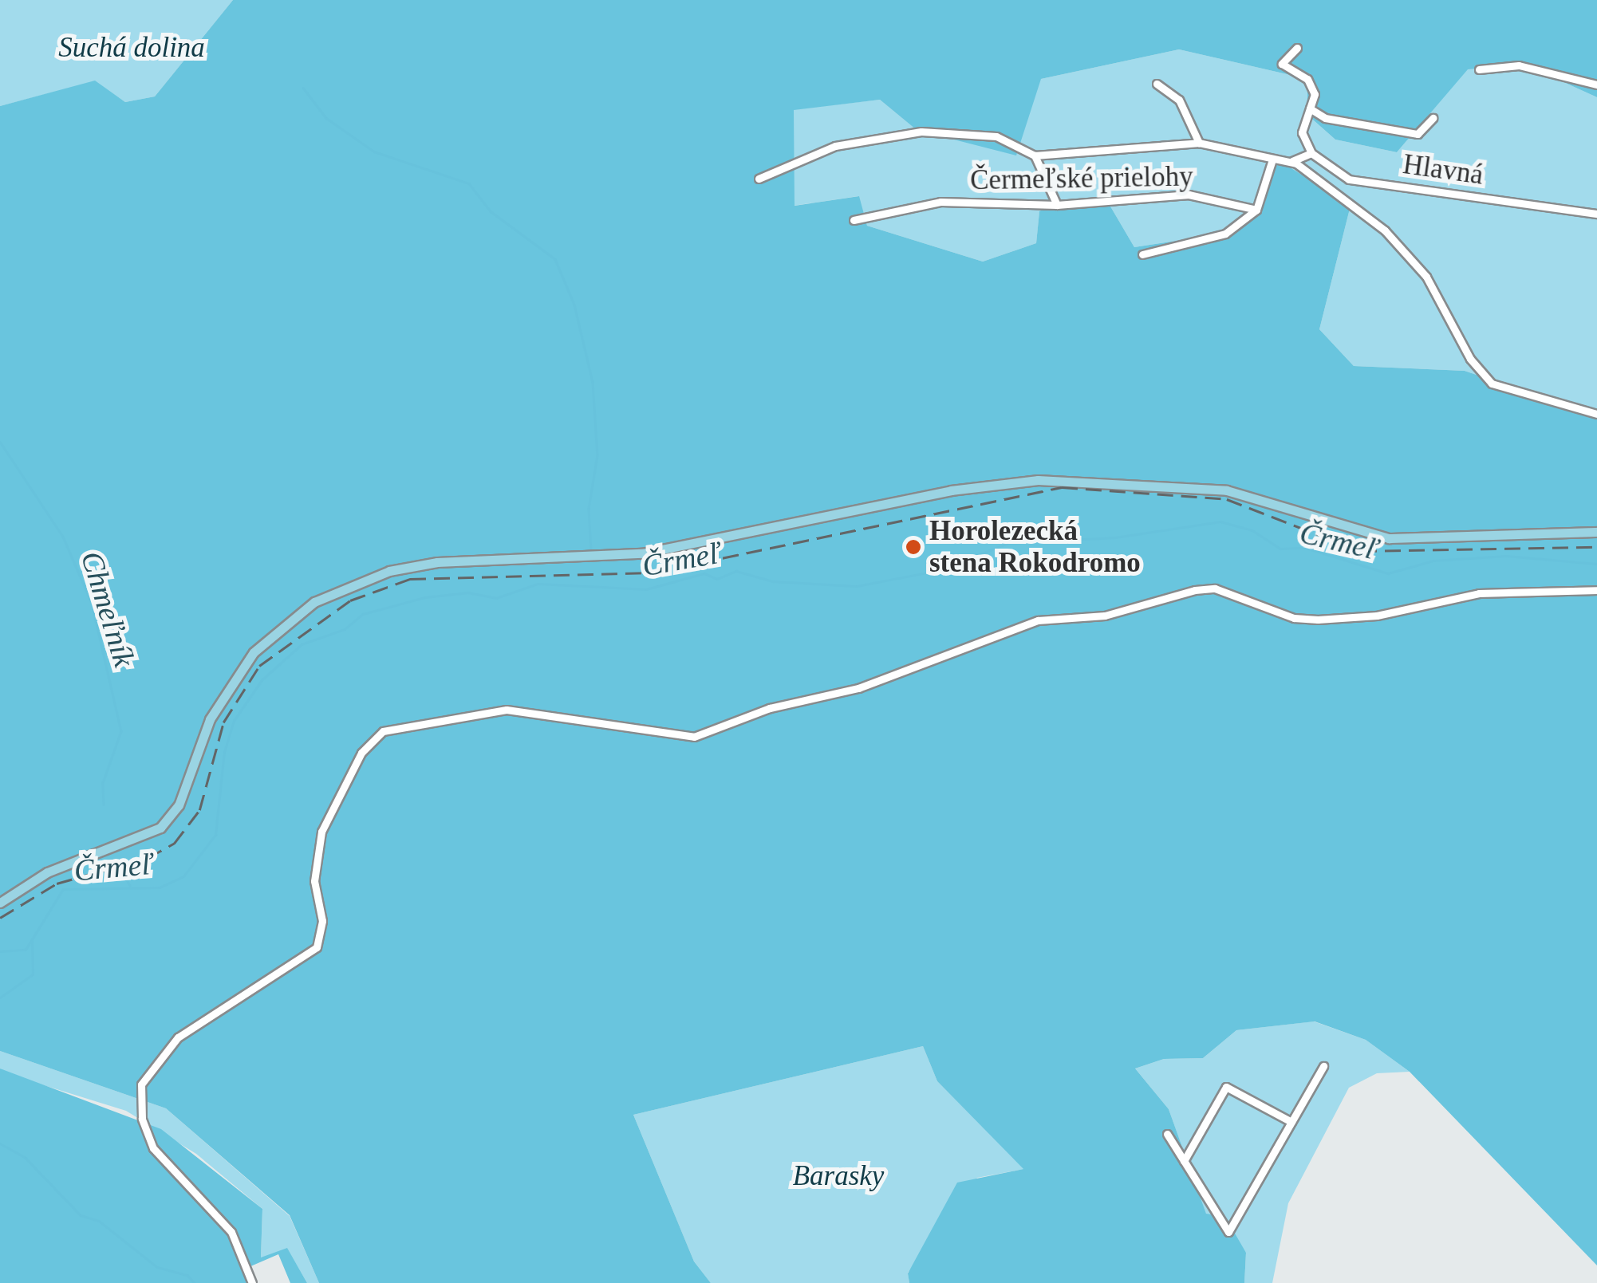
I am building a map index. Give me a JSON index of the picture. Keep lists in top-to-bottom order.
{
  "streets": {
    "street": ["Hlavná", "Čermeľské prielohy"]
  },
  "water": ["Črmeľ", "Chmeľník"],
  "parks": ["Suchá dolina", "Barasky"],
  "places": ["Horolezecká stena Rokodromo"]
}
